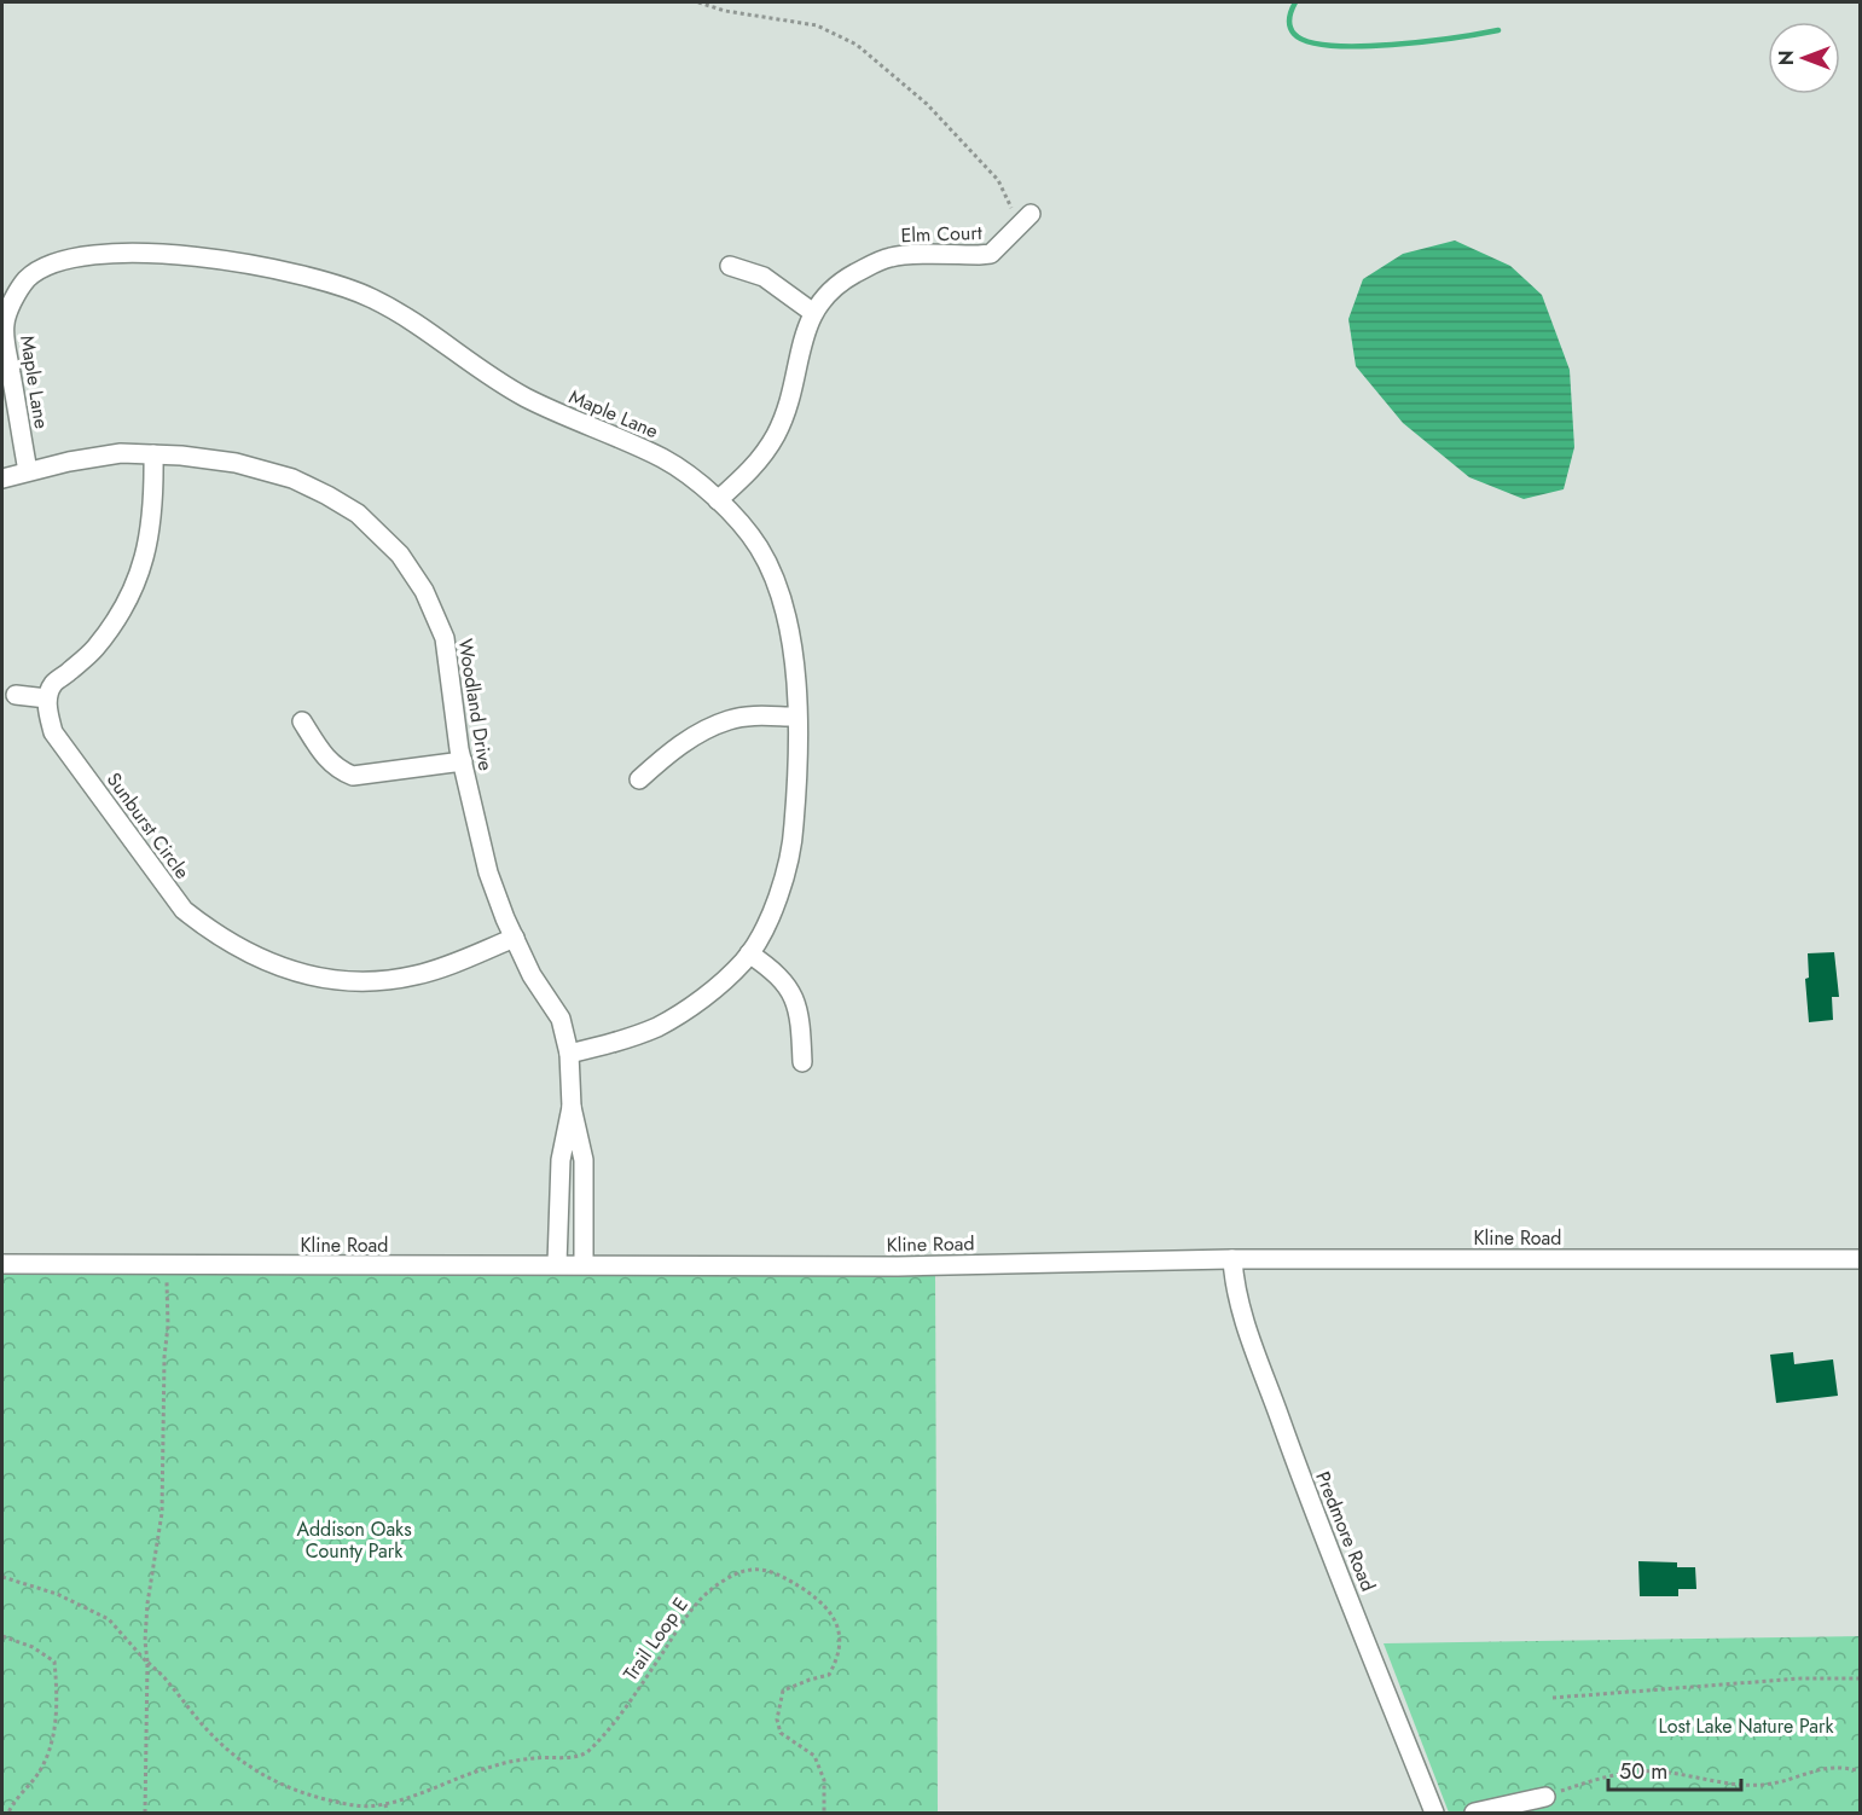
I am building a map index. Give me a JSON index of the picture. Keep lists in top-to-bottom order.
{
  "streets": {
    "street": [
      "Elm Court",
      "Maple Lane",
      "Woodland Drive",
      "Sunburst Circle",
      "Kline Road",
      "Predmore Road"
    ],
    "path": ["Trail Loop E"]
  },
  "crossings": [
    ["Elm Court", "Maple Lane"],
    ["Maple Lane", "Woodland Drive"],
    ["Woodland Drive", "Sunburst Circle"],
    ["Woodland Drive", "Kline Road"],
    ["Kline Road", "Predmore Road"]
  ],
  "parks": ["Addison Oaks County Park", "Lost Lake Nature Park"],
  "scale_bar": "50 m",
  "north": "left"
}
